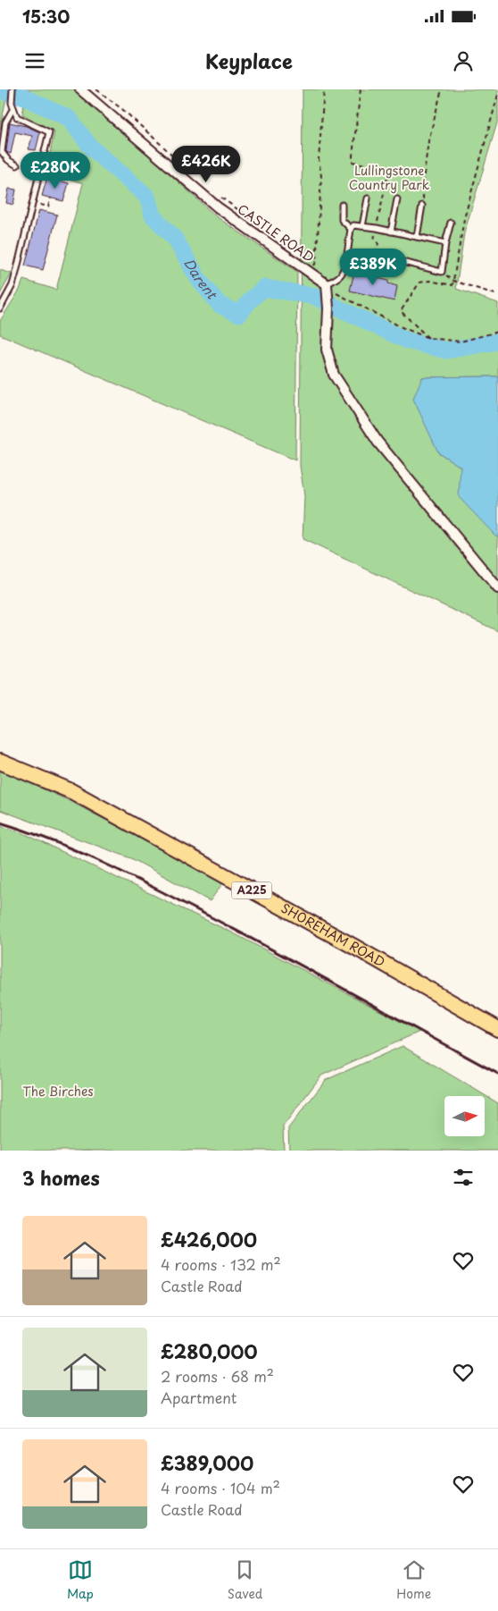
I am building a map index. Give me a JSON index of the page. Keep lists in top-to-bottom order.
{
  "streets": {
    "main road": ["A225", "SHOREHAM ROAD"],
    "street": ["CASTLE ROAD"]
  },
  "water": ["Darent"],
  "parks": ["Lullingstone Country Park", "The Birches"],
  "north": "right",
  "page": {
    "status": "15:30",
    "header": "Keyplace",
    "price": ["£426K", "£280K", "£389K"],
    "heading": "3 homes",
    "list": [
      {
        "name": "£426,000",
        "note": "4 rooms · 132 m² · Castle Road"
      },
      {
        "name": "£280,000",
        "note": "2 rooms · 68 m² · Apartment"
      },
      {
        "name": "£389,000",
        "note": "4 rooms · 104 m² · Castle Road"
      }
    ],
    "tabs": ["Map", "Saved", "Home"]
  }
}
